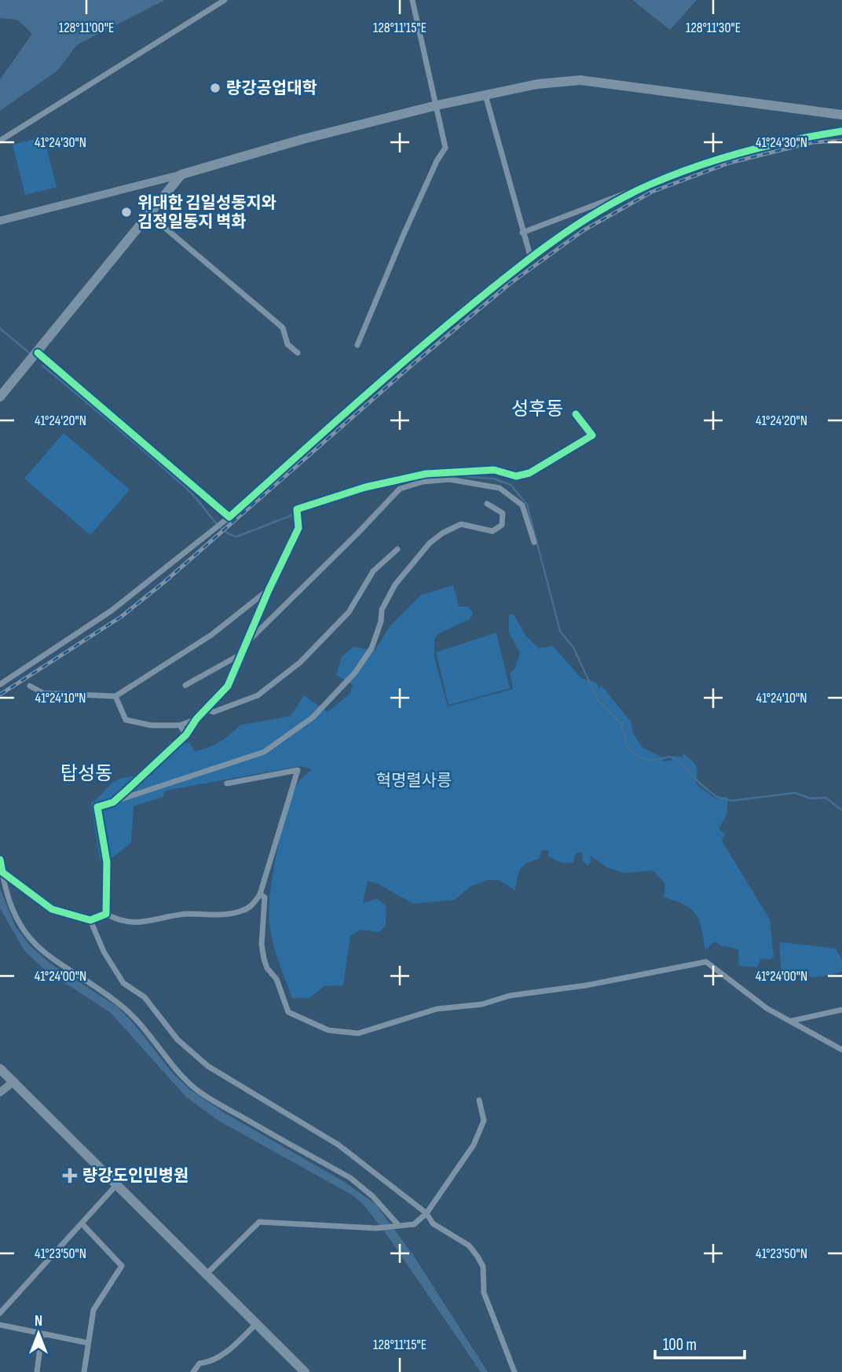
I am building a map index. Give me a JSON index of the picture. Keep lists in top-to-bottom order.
{
  "districts": ["성후동", "탑성동"],
  "parks": ["혁명렬사릉"],
  "places": {
    "other": ["량강공업대학", "위대한 김일성동지와 김정일동지 벽화"],
    "health": ["량강도인민병원"]
  },
  "scale_bar": "100 m",
  "north": "top",
  "coordinates": [
    "128°11'00\"E",
    "128°11'15\"E",
    "128°11'30\"E",
    "41°24'30\"N",
    "41°24'20\"N",
    "41°24'10\"N",
    "41°24'00\"N",
    "41°23'50\"N"
  ]
}
